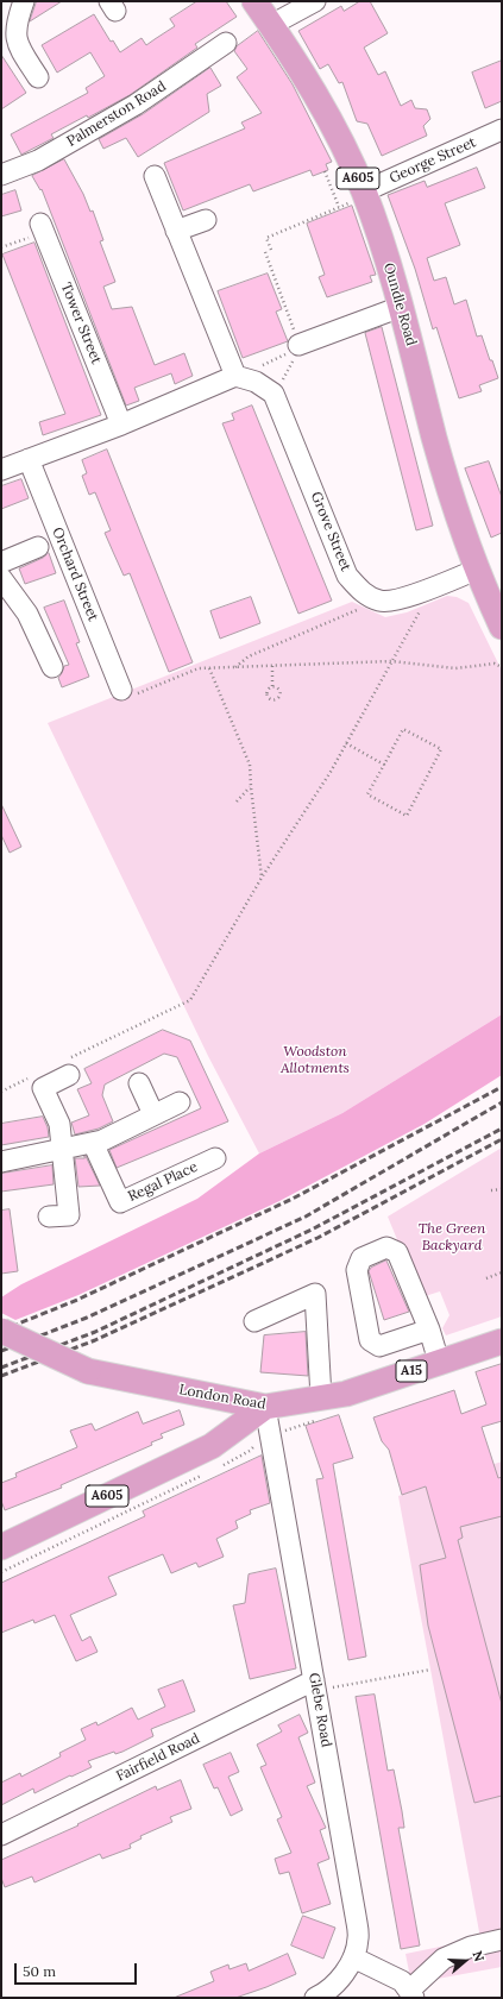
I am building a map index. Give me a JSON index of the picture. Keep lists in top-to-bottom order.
{
  "streets": {
    "main road": [
      "A605",
      "Oundle Road",
      "A15",
      "London Road"
    ],
    "street": [
      "Palmerston Road",
      "George Street",
      "Tower Street",
      "Grove Street",
      "Orchard Street",
      "Regal Place",
      "Glebe Road",
      "Fairfield Road"
    ]
  },
  "crossings": [
    ["George Street", "Oundle Road"],
    ["A605", "London Road"],
    ["A605", "Glebe Road"],
    ["London Road", "Glebe Road"],
    ["Glebe Road", "Fairfield Road"]
  ],
  "parks": ["Woodston Allotments", "The Green Backyard"],
  "scale_bar": "50 m",
  "north": "right"
}
